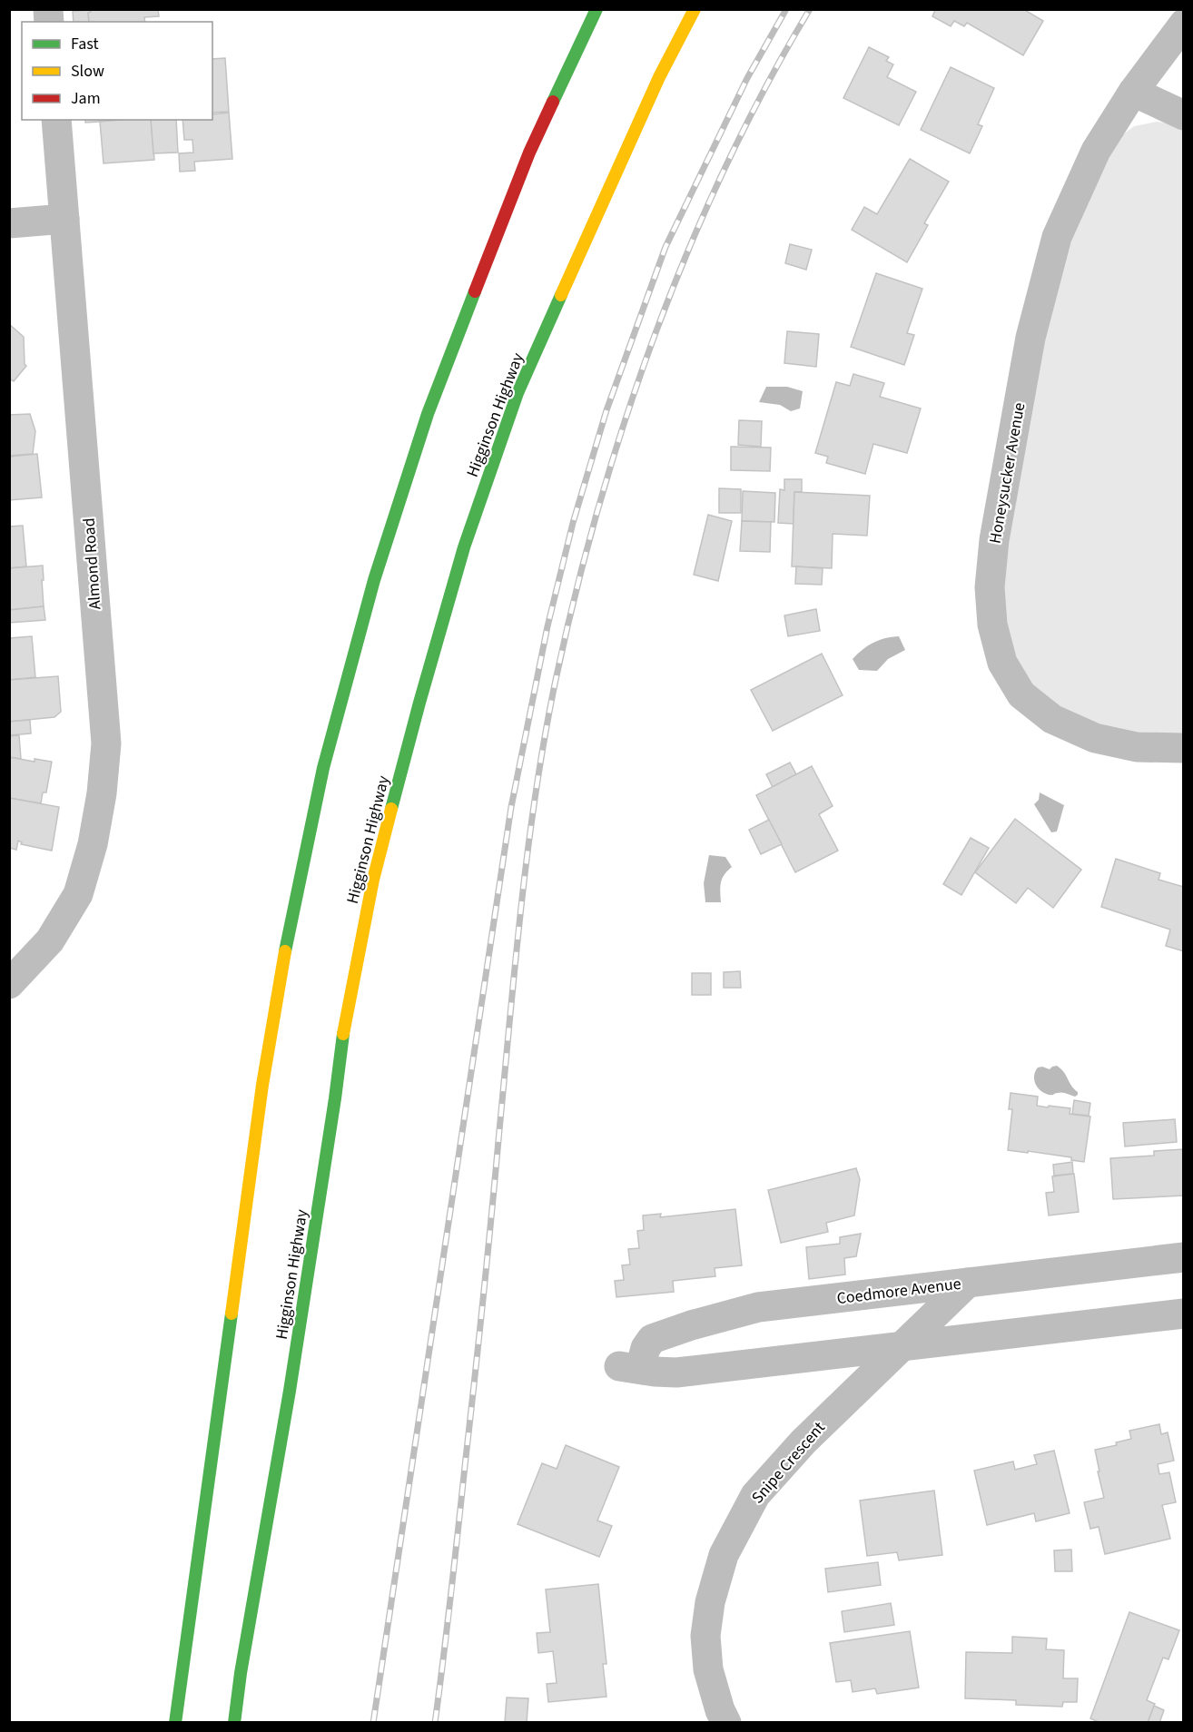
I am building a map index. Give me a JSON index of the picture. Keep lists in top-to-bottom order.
{
  "streets": {
    "highway": ["Higginson Highway"],
    "street": [
      "Honeysucker Avenue",
      "Almond Road",
      "Coedmore Avenue",
      "Snipe Crescent"
    ]
  },
  "crossings": [
    ["Coedmore Avenue", "Snipe Crescent"]
  ],
  "legend": ["Fast", "Slow", "Jam"]
}
